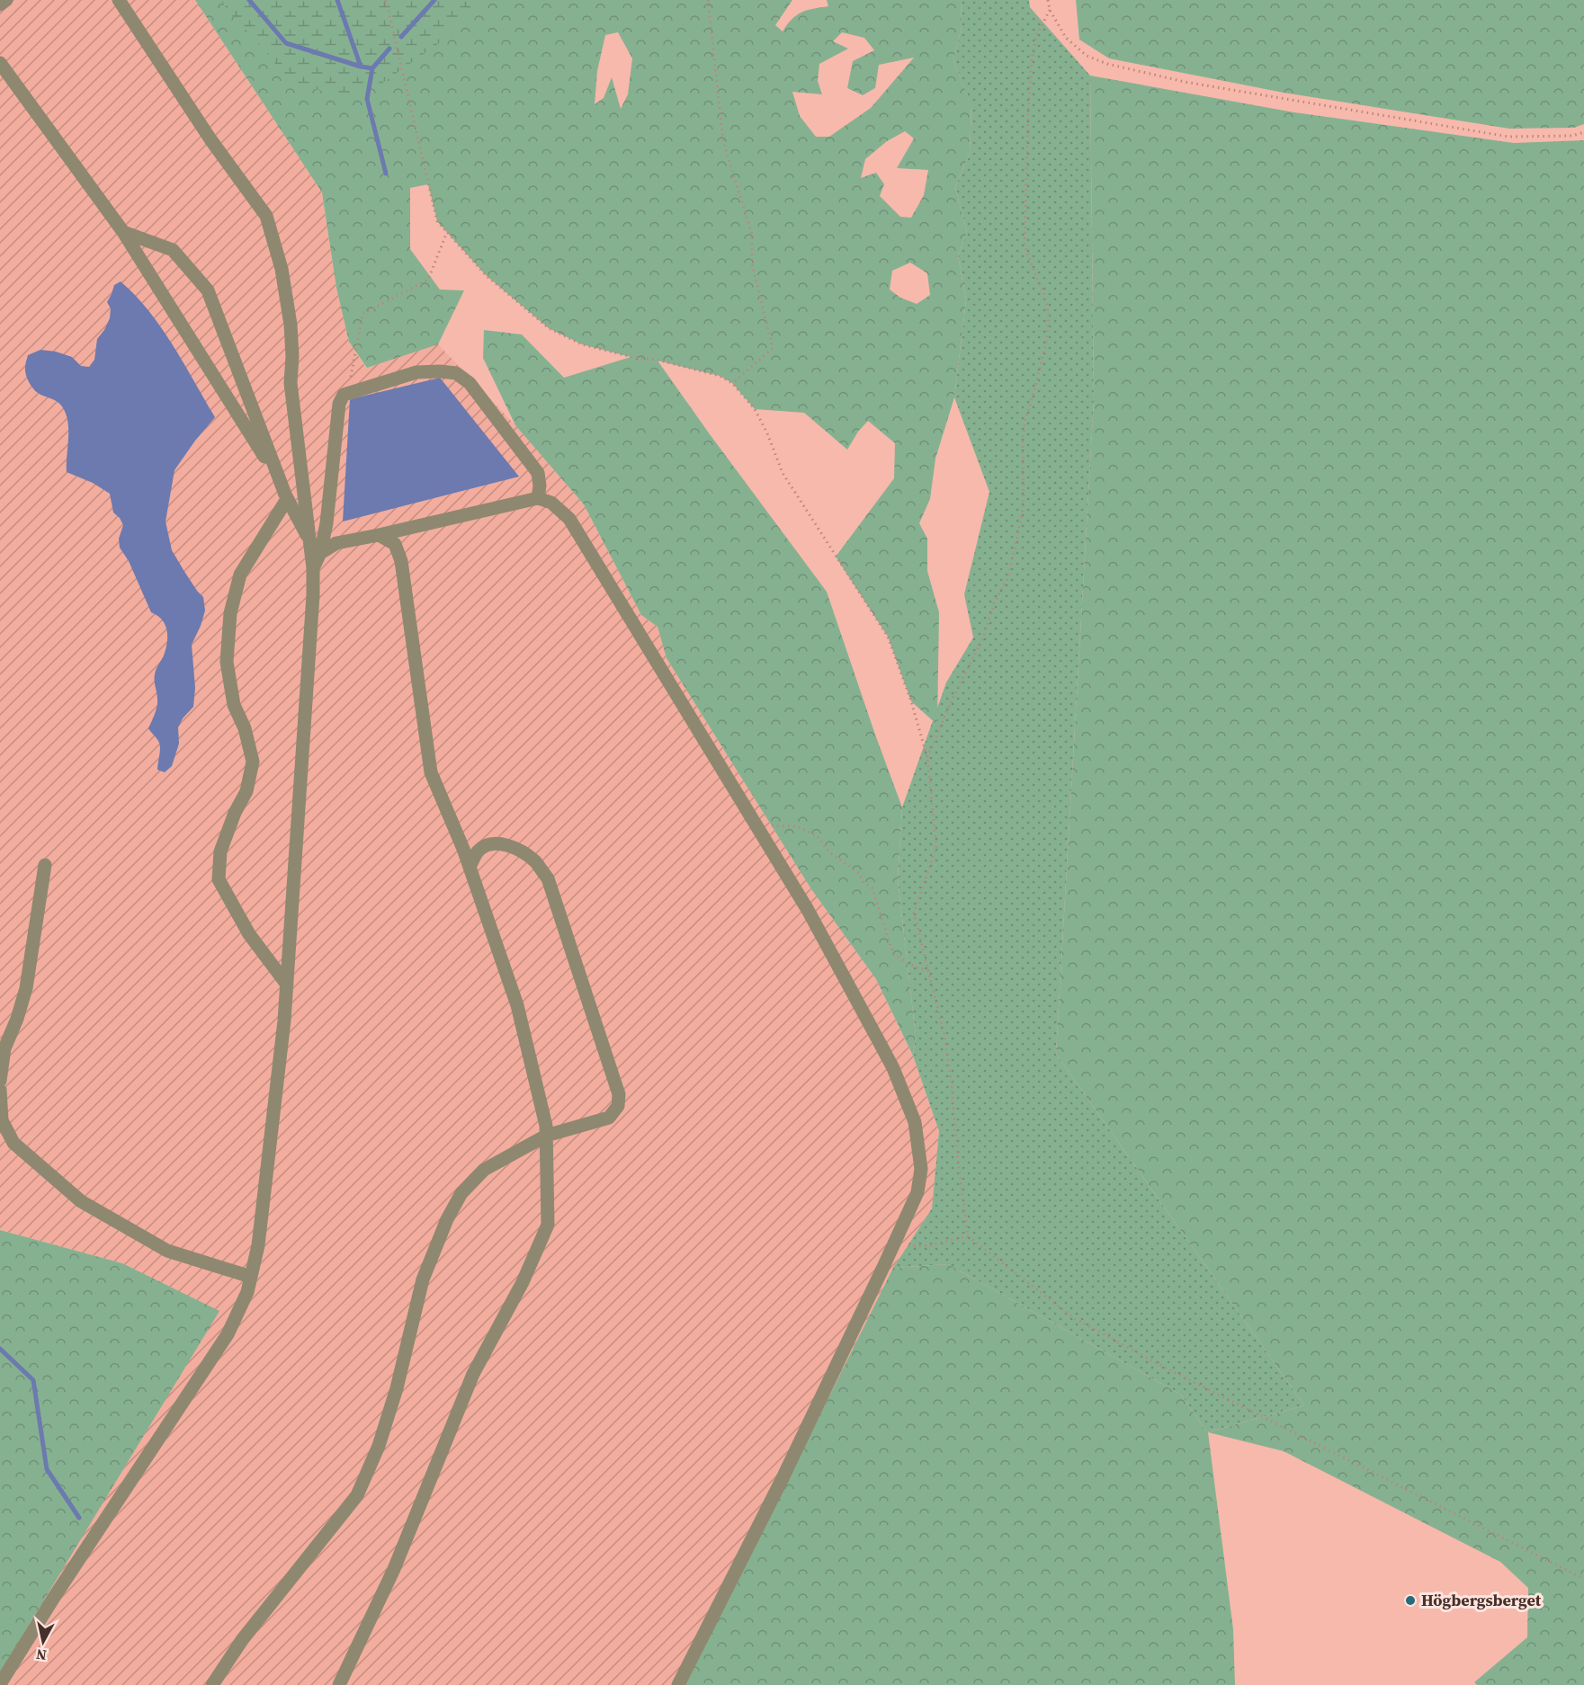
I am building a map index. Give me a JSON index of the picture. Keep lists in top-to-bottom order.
{
  "places": ["Högbergsberget"],
  "north": "bottom"
}
